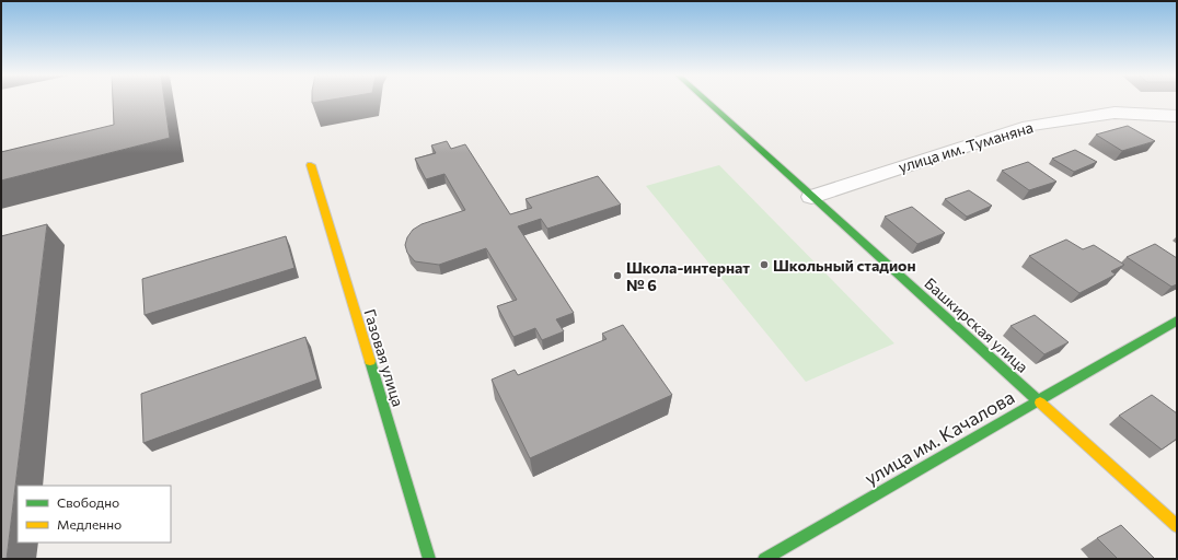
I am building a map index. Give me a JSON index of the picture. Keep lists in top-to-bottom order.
{
  "streets": {
    "street": [
      "улица им. Туманяна",
      "Башкирская улица",
      "Газовая улица",
      "улица им. Качалова"
    ]
  },
  "crossings": [
    ["улица им. Туманяна", "Башкирская улица"],
    ["Башкирская улица", "улица им. Качалова"]
  ],
  "places": ["Школьный стадион", "Школа-интернат № 6"],
  "legend": ["Свободно", "Медленно"]
}
